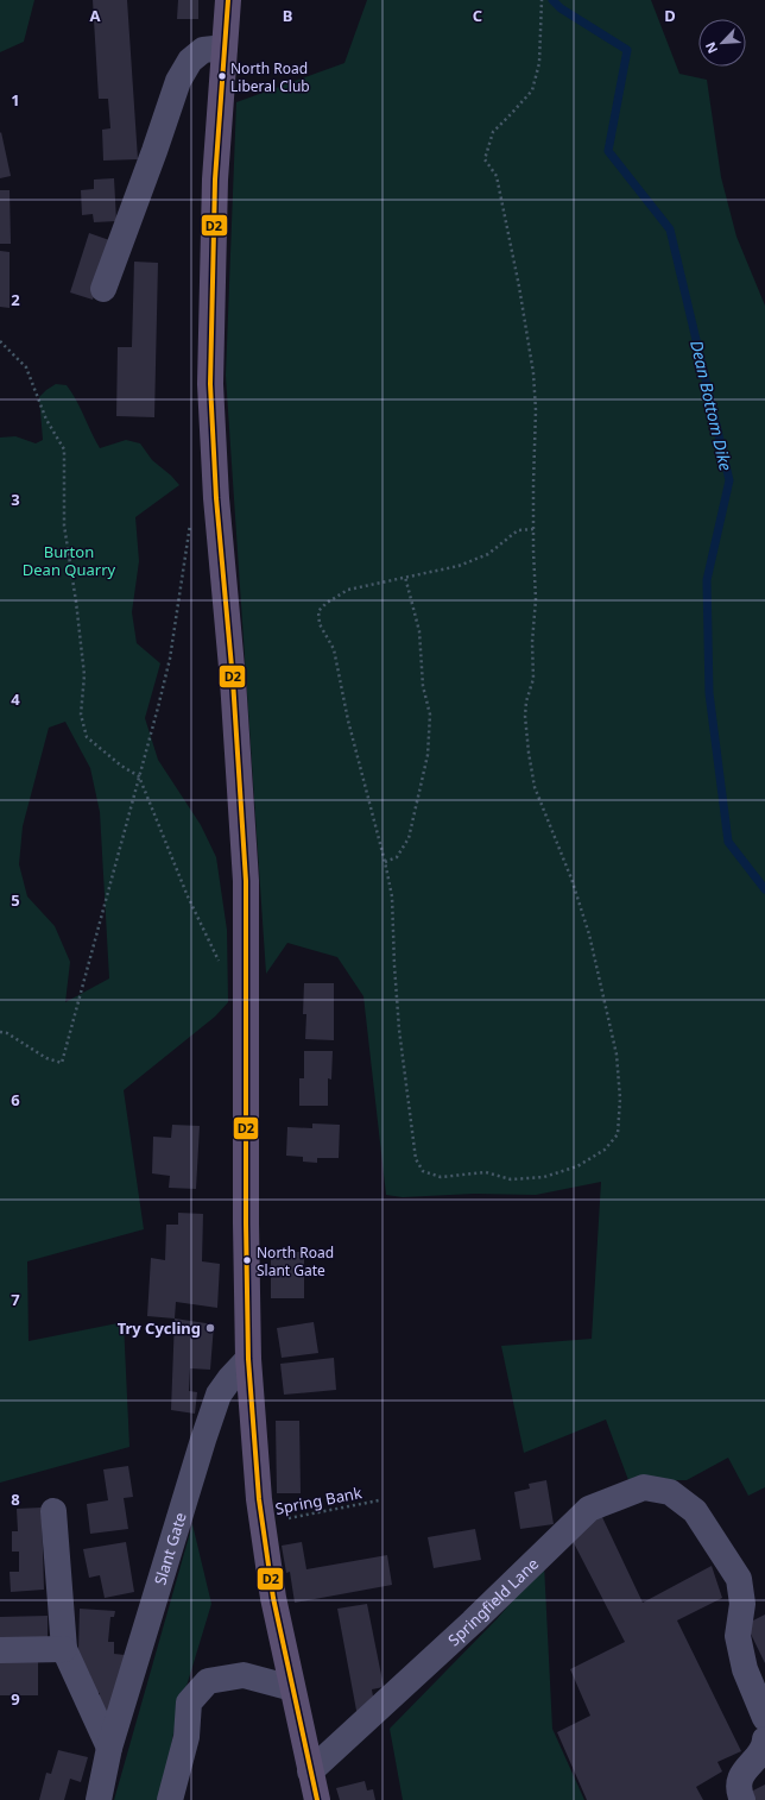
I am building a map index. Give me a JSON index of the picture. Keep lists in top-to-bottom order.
{
  "streets": {
    "street": ["Slant Gate", "Springfield Lane"],
    "path": ["Spring Bank"]
  },
  "water": ["Dean Bottom Dike"],
  "parks": ["Burton Dean Quarry"],
  "places": ["North Road Liberal Club", "North Road Slant Gate", "Try Cycling"],
  "lines": ["transit line D2"],
  "north": "bottom left",
  "grid": {
    "columns": [
      "A",
      "B",
      "C",
      "D"
    ],
    "rows": [
      "1",
      "2",
      "3",
      "4",
      "5",
      "6",
      "7",
      "8",
      "9"
    ]
  }
}
